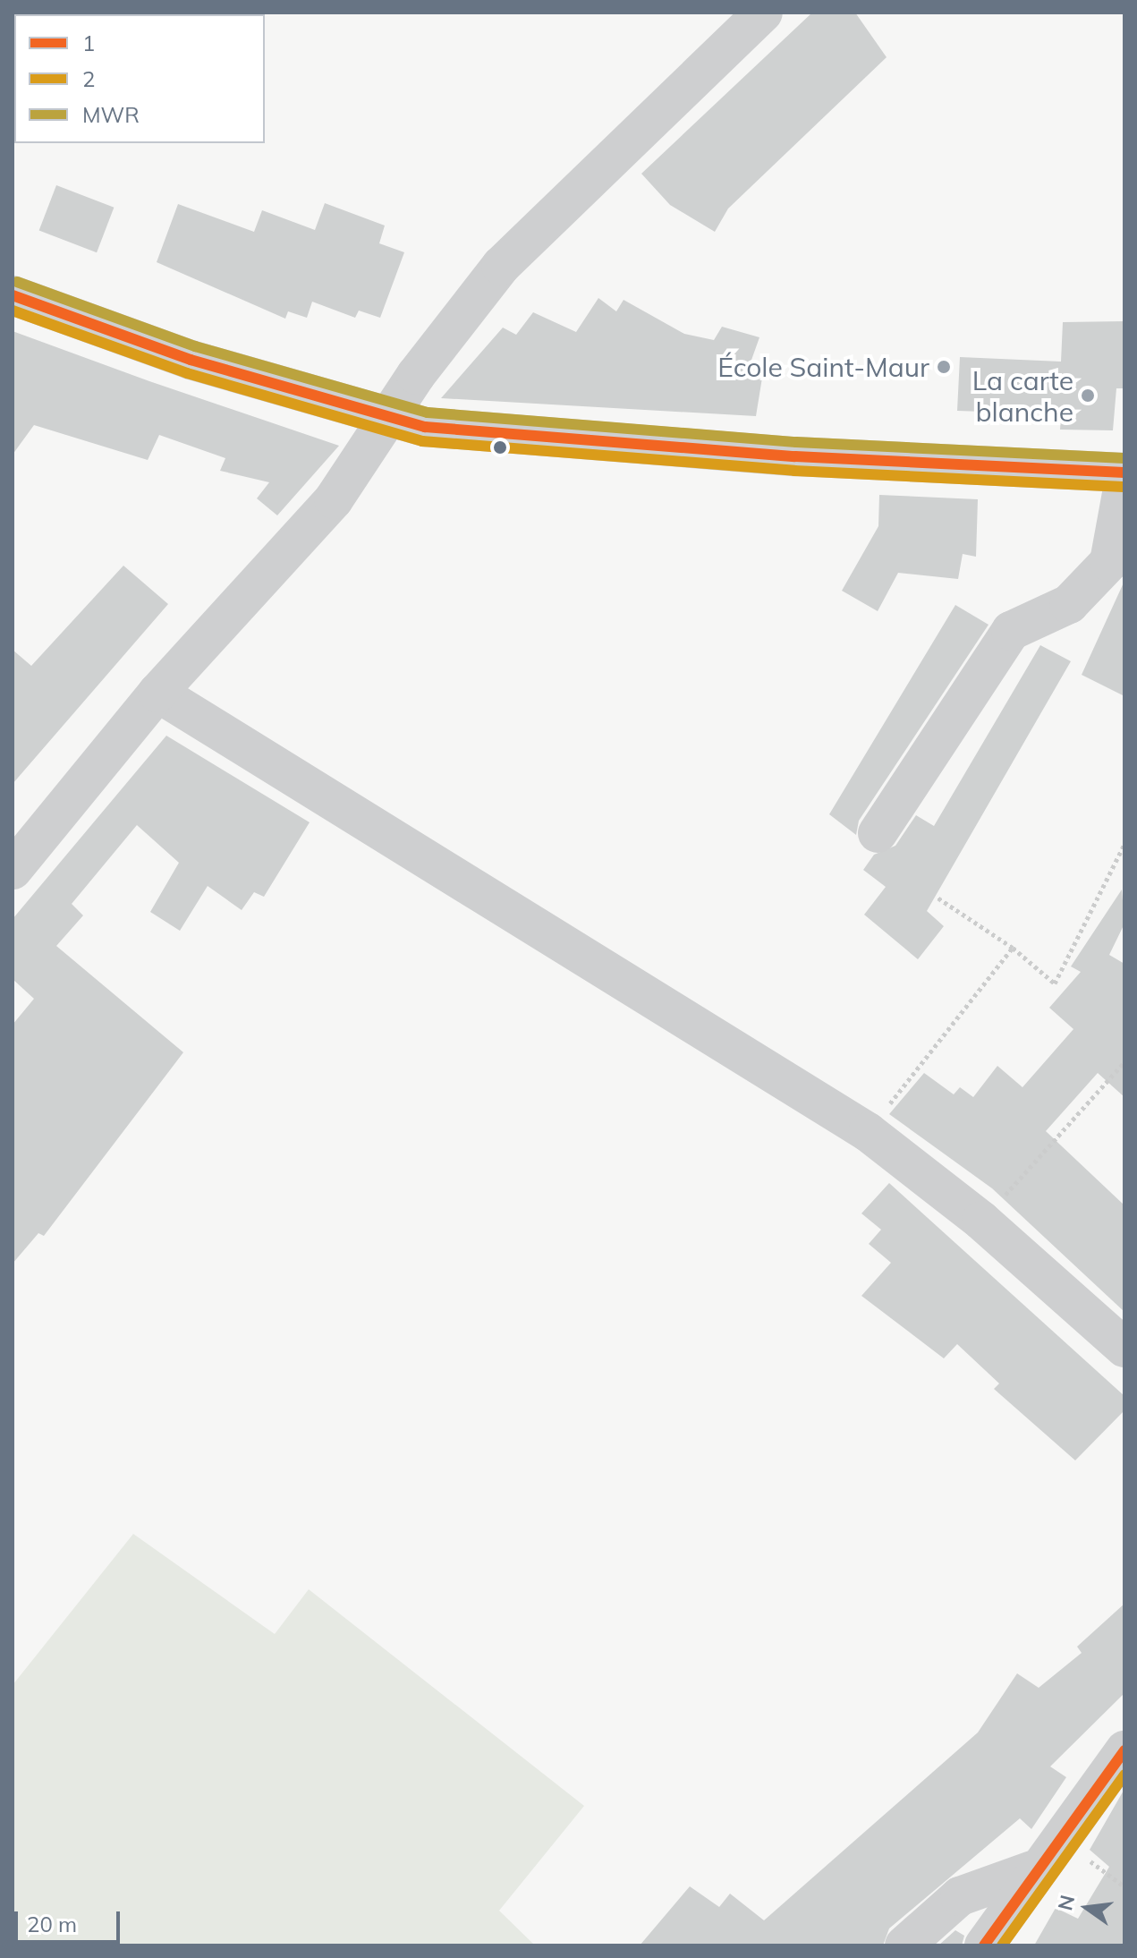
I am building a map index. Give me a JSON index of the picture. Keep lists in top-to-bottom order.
{
  "places": ["École Saint-Maur", "La carte blanche"],
  "lines": ["transit line MWR", "transit line 1", "transit line 2"],
  "legend": ["1", "2", "MWR"],
  "scale_bar": "20 m",
  "north": "left"
}
